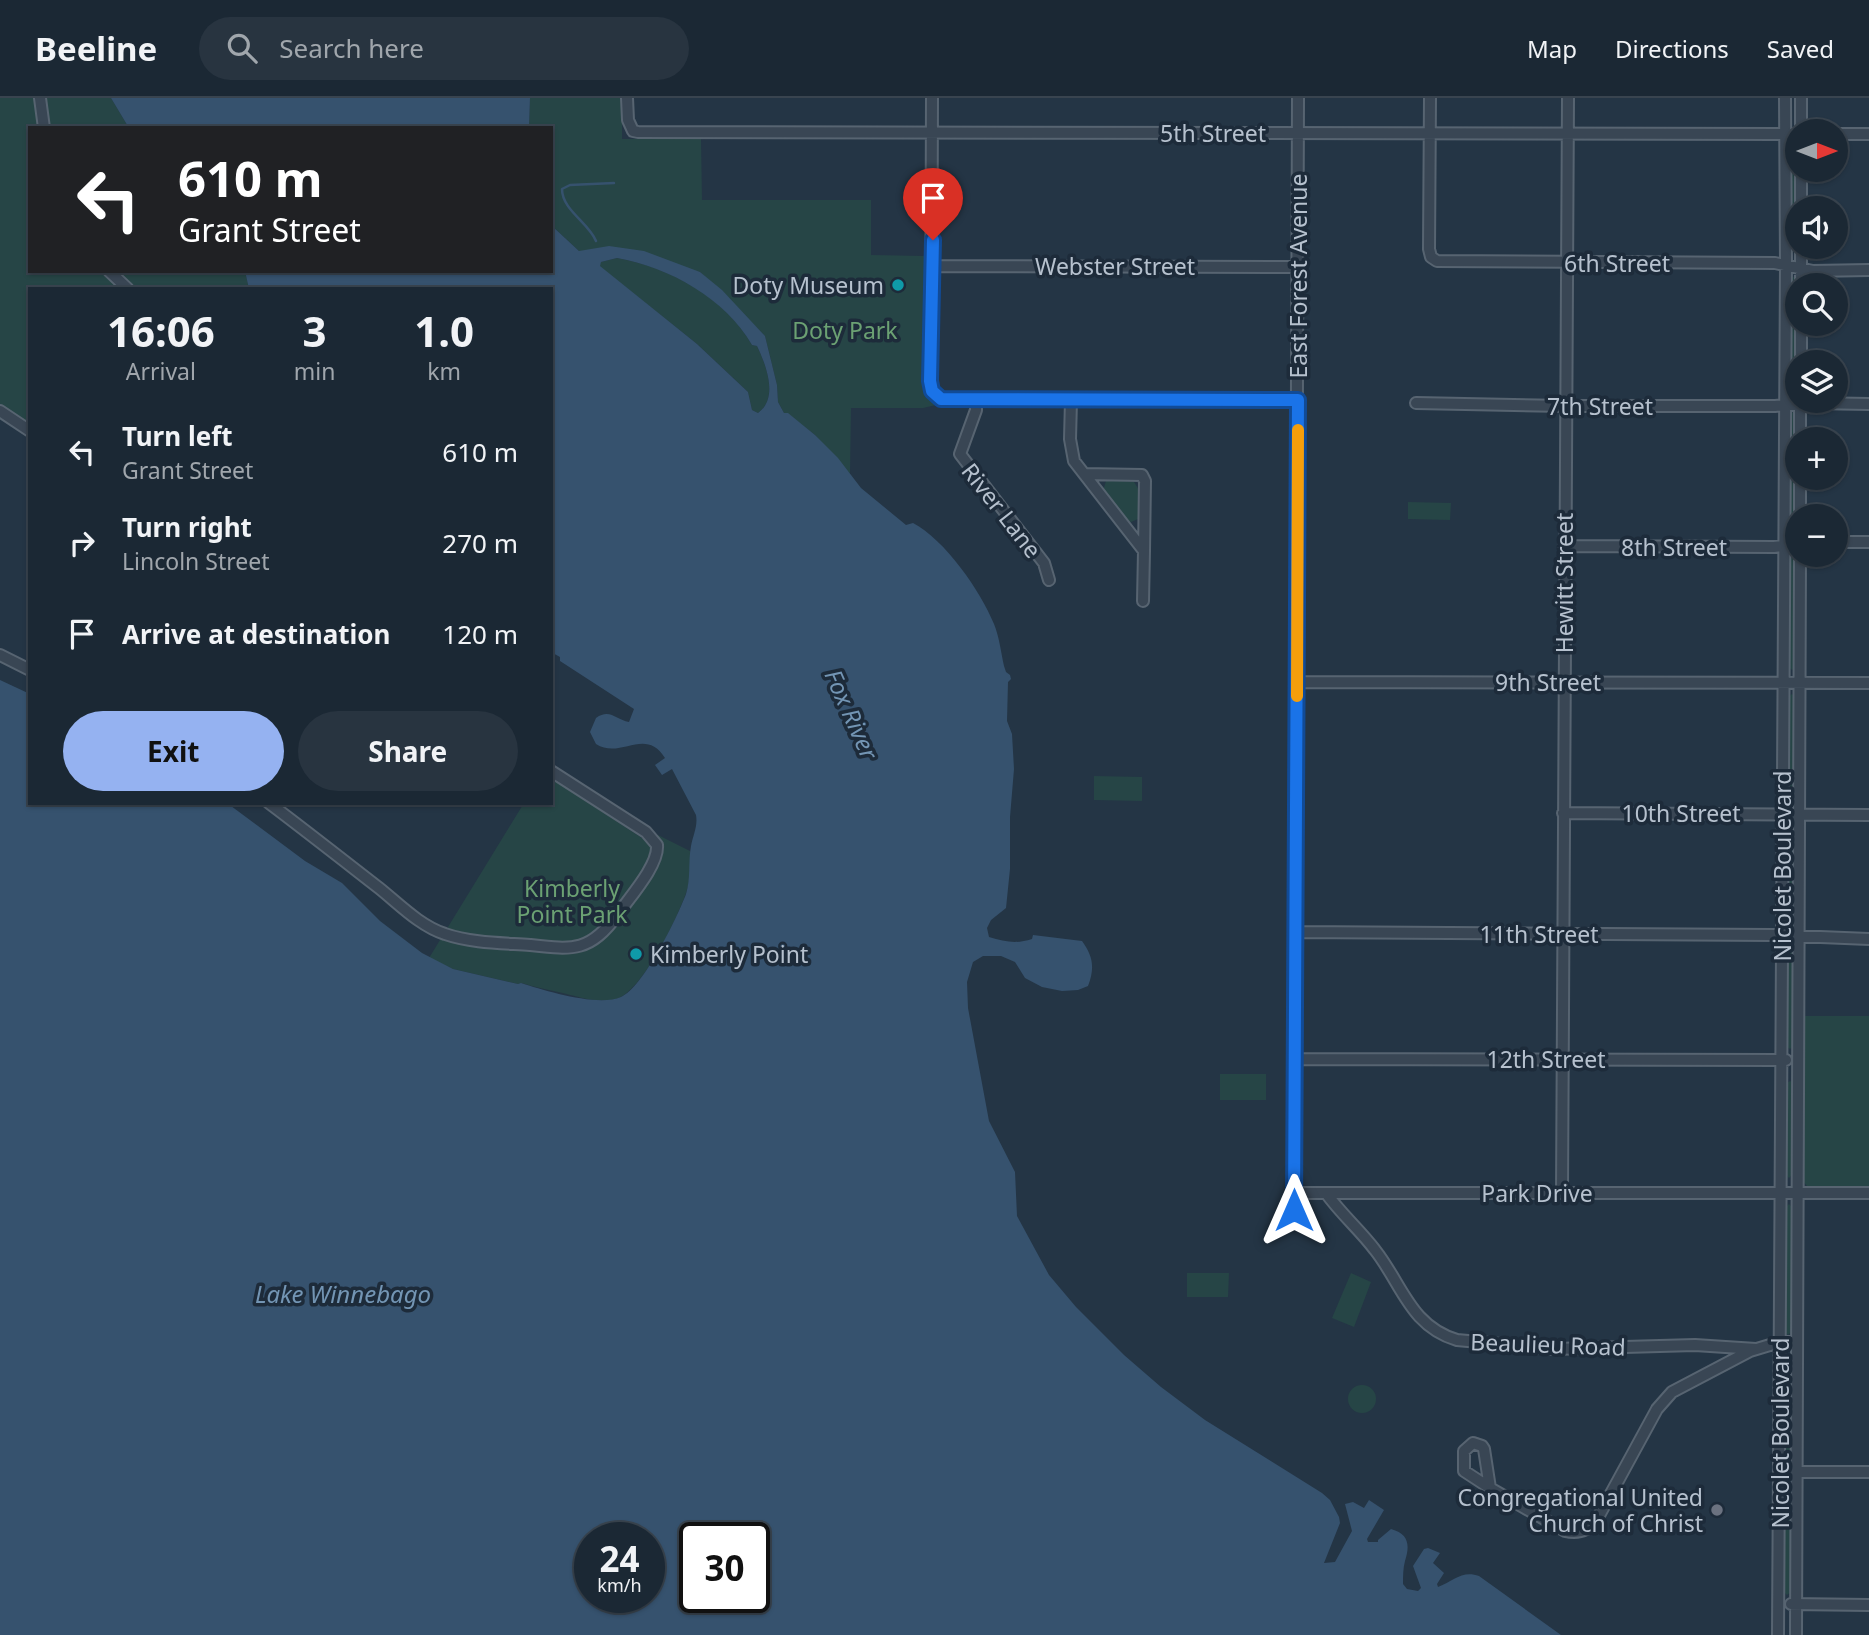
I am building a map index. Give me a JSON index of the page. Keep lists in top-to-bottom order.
{
  "streets": {
    "street": [
      "5th Street",
      "6th Street",
      "Webster Street",
      "East Forest Avenue",
      "7th Street",
      "River Lane",
      "8th Street",
      "Hewitt Street",
      "9th Street",
      "10th Street",
      "Nicolet Boulevard",
      "11th Street",
      "12th Street",
      "Park Drive",
      "Beaulieu Road"
    ]
  },
  "crossings": [
    ["5th Street", "6th Street"],
    ["5th Street", "East Forest Avenue"],
    ["5th Street", "Hewitt Street"],
    ["5th Street", "Nicolet Boulevard"],
    ["6th Street", "Hewitt Street"],
    ["6th Street", "Nicolet Boulevard"],
    ["Webster Street", "East Forest Avenue"],
    ["East Forest Avenue", "9th Street"],
    ["East Forest Avenue", "11th Street"],
    ["East Forest Avenue", "12th Street"],
    ["East Forest Avenue", "Park Drive"],
    ["7th Street", "Hewitt Street"],
    ["7th Street", "Nicolet Boulevard"],
    ["8th Street", "Hewitt Street"],
    ["8th Street", "Nicolet Boulevard"],
    ["Hewitt Street", "9th Street"],
    ["Hewitt Street", "10th Street"],
    ["Hewitt Street", "11th Street"],
    ["Hewitt Street", "12th Street"],
    ["Hewitt Street", "Park Drive"],
    ["9th Street", "Nicolet Boulevard"],
    ["10th Street", "Nicolet Boulevard"],
    ["Nicolet Boulevard", "11th Street"],
    ["Nicolet Boulevard", "12th Street"],
    ["Nicolet Boulevard", "Park Drive"],
    ["Park Drive", "Beaulieu Road"]
  ],
  "water": ["Fox River", "Lake Winnebago"],
  "parks": ["Doty Park", "Kimberly Point Park"],
  "places": ["Doty Museum", "Kimberly Point", "Congregational United Church of Christ"],
  "north": "right",
  "page": {
    "header": "Beeline",
    "search": "Search here",
    "nav": ["Map", "Directions", "Saved"],
    "map_buttons": ["+", "−"],
    "turn": ["610 m", "Grant Street"],
    "eta": [
      "16:06",
      "Arrival",
      "3",
      "min",
      "1.0",
      "km"
    ],
    "list": [
      {
        "name": "Turn left",
        "note": "Grant Street",
        "value": "610 m"
      },
      {
        "name": "Turn right",
        "note": "Lincoln Street",
        "value": "270 m"
      },
      {
        "name": "Arrive at destination",
        "value": "120 m"
      }
    ],
    "buttons": ["Exit", "Share"],
    "speed": "24 km/h",
    "limit": "30"
  }
}
